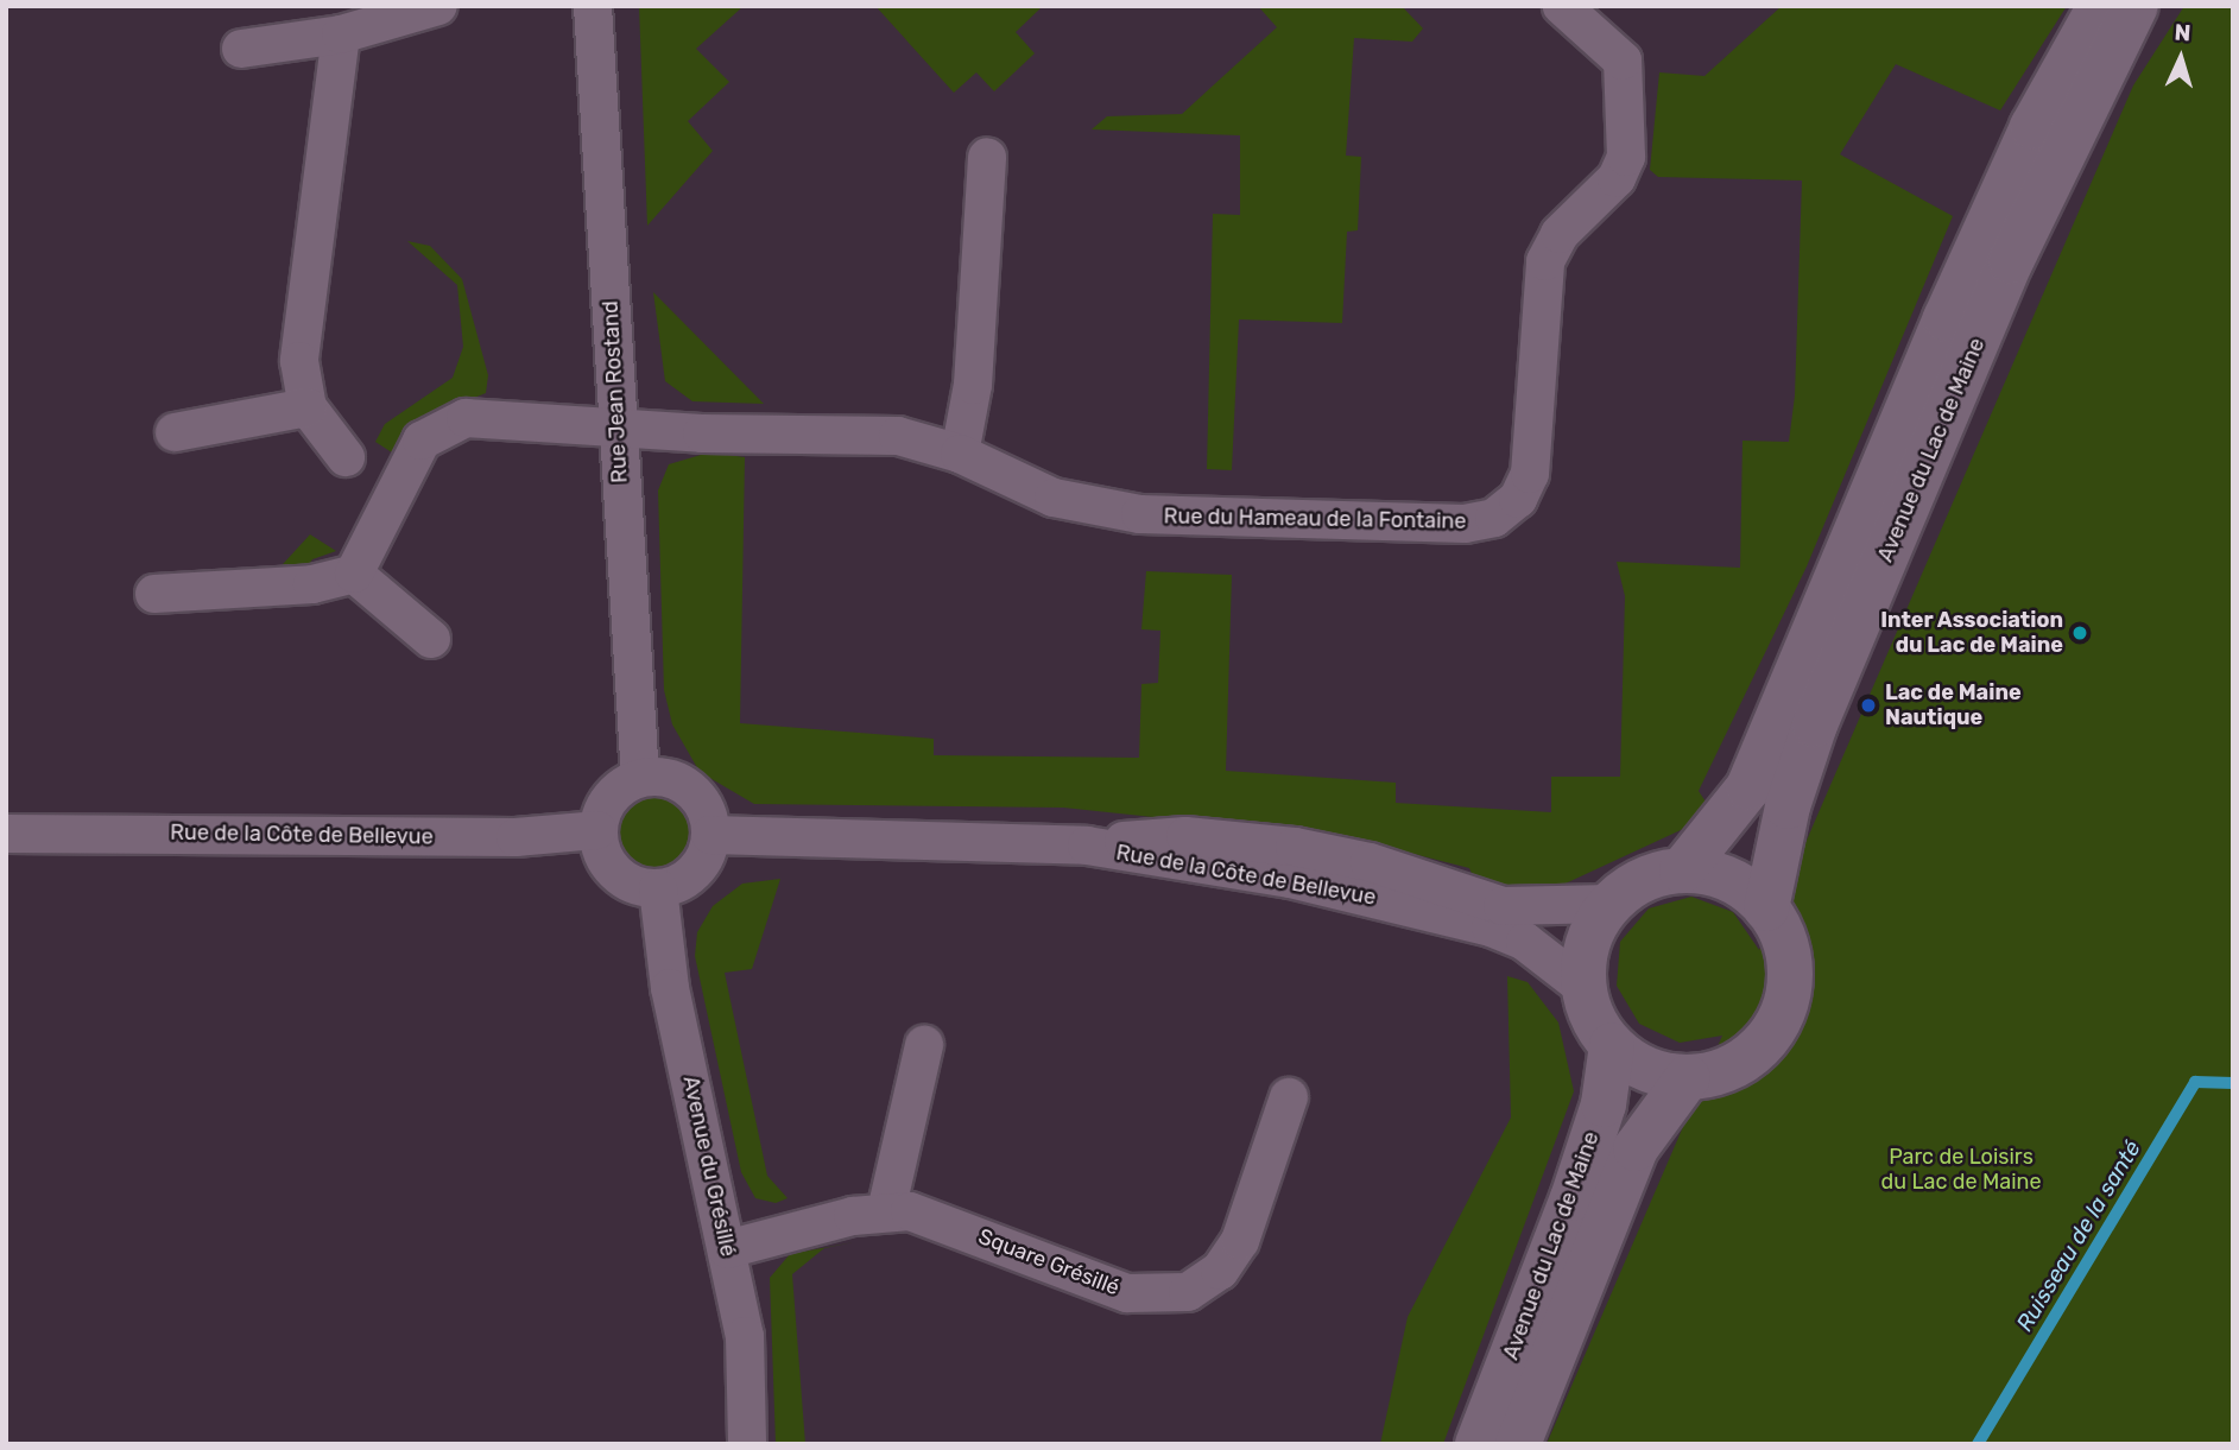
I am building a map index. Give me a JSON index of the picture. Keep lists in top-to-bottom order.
{
  "streets": {
    "street": [
      "Rue Jean Rostand",
      "Avenue du Lac de Maine",
      "Rue du Hameau de la Fontaine",
      "Rue de la Côte de Bellevue",
      "Avenue du Grésillé",
      "Square Grésillé"
    ]
  },
  "crossings": [
    ["Rue Jean Rostand", "Rue du Hameau de la Fontaine"],
    ["Rue Jean Rostand", "Rue de la Côte de Bellevue"],
    ["Rue Jean Rostand", "Avenue du Grésillé"],
    ["Avenue du Lac de Maine", "Rue de la Côte de Bellevue"],
    ["Rue de la Côte de Bellevue", "Avenue du Grésillé"],
    ["Avenue du Grésillé", "Square Grésillé"]
  ],
  "water": ["Ruisseau de la santé"],
  "parks": ["Parc de Loisirs du Lac de Maine"],
  "places": ["Inter Association du Lac de Maine", "Lac de Maine Nautique"],
  "north": "top"
}
